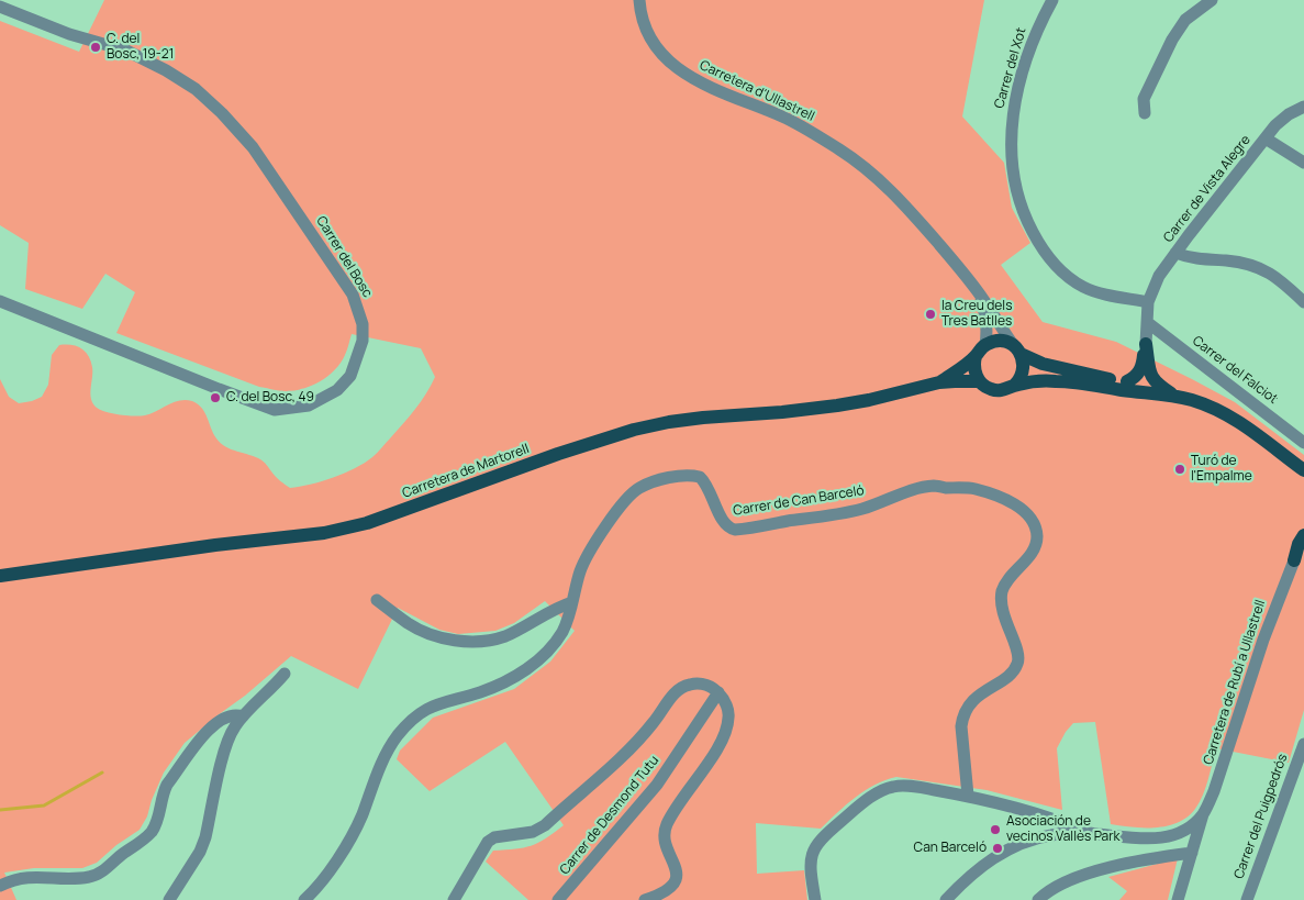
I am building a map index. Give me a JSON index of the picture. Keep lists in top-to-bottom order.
{
  "streets": {
    "main road": ["Carretera de Martorell"],
    "street": [
      "Carrer del Xot",
      "Carretera d'Ullastrell",
      "Carrer de Vista Alegre",
      "Carrer del Bosc",
      "Carrer del Falciot",
      "Carrer de Can Barceló",
      "Carretera de Rubí a Ullastrell",
      "Carrer de Desmond Tutu",
      "Carrer del Puigpedrós"
    ]
  },
  "crossings": [
    ["Carrer del Xot", "Carrer de Vista Alegre"],
    ["Carretera d'Ullastrell", "Carretera de Martorell"],
    ["Carrer de Vista Alegre", "Carrer del Falciot"]
  ],
  "places": [
    "C. del Bosc, 19-21",
    "la Creu dels Tres Batlles",
    "C. del Bosc, 49",
    "Turó de l'Empalme",
    "Asociación de vecinos Vallès Park",
    "Can Barceló"
  ]
}
